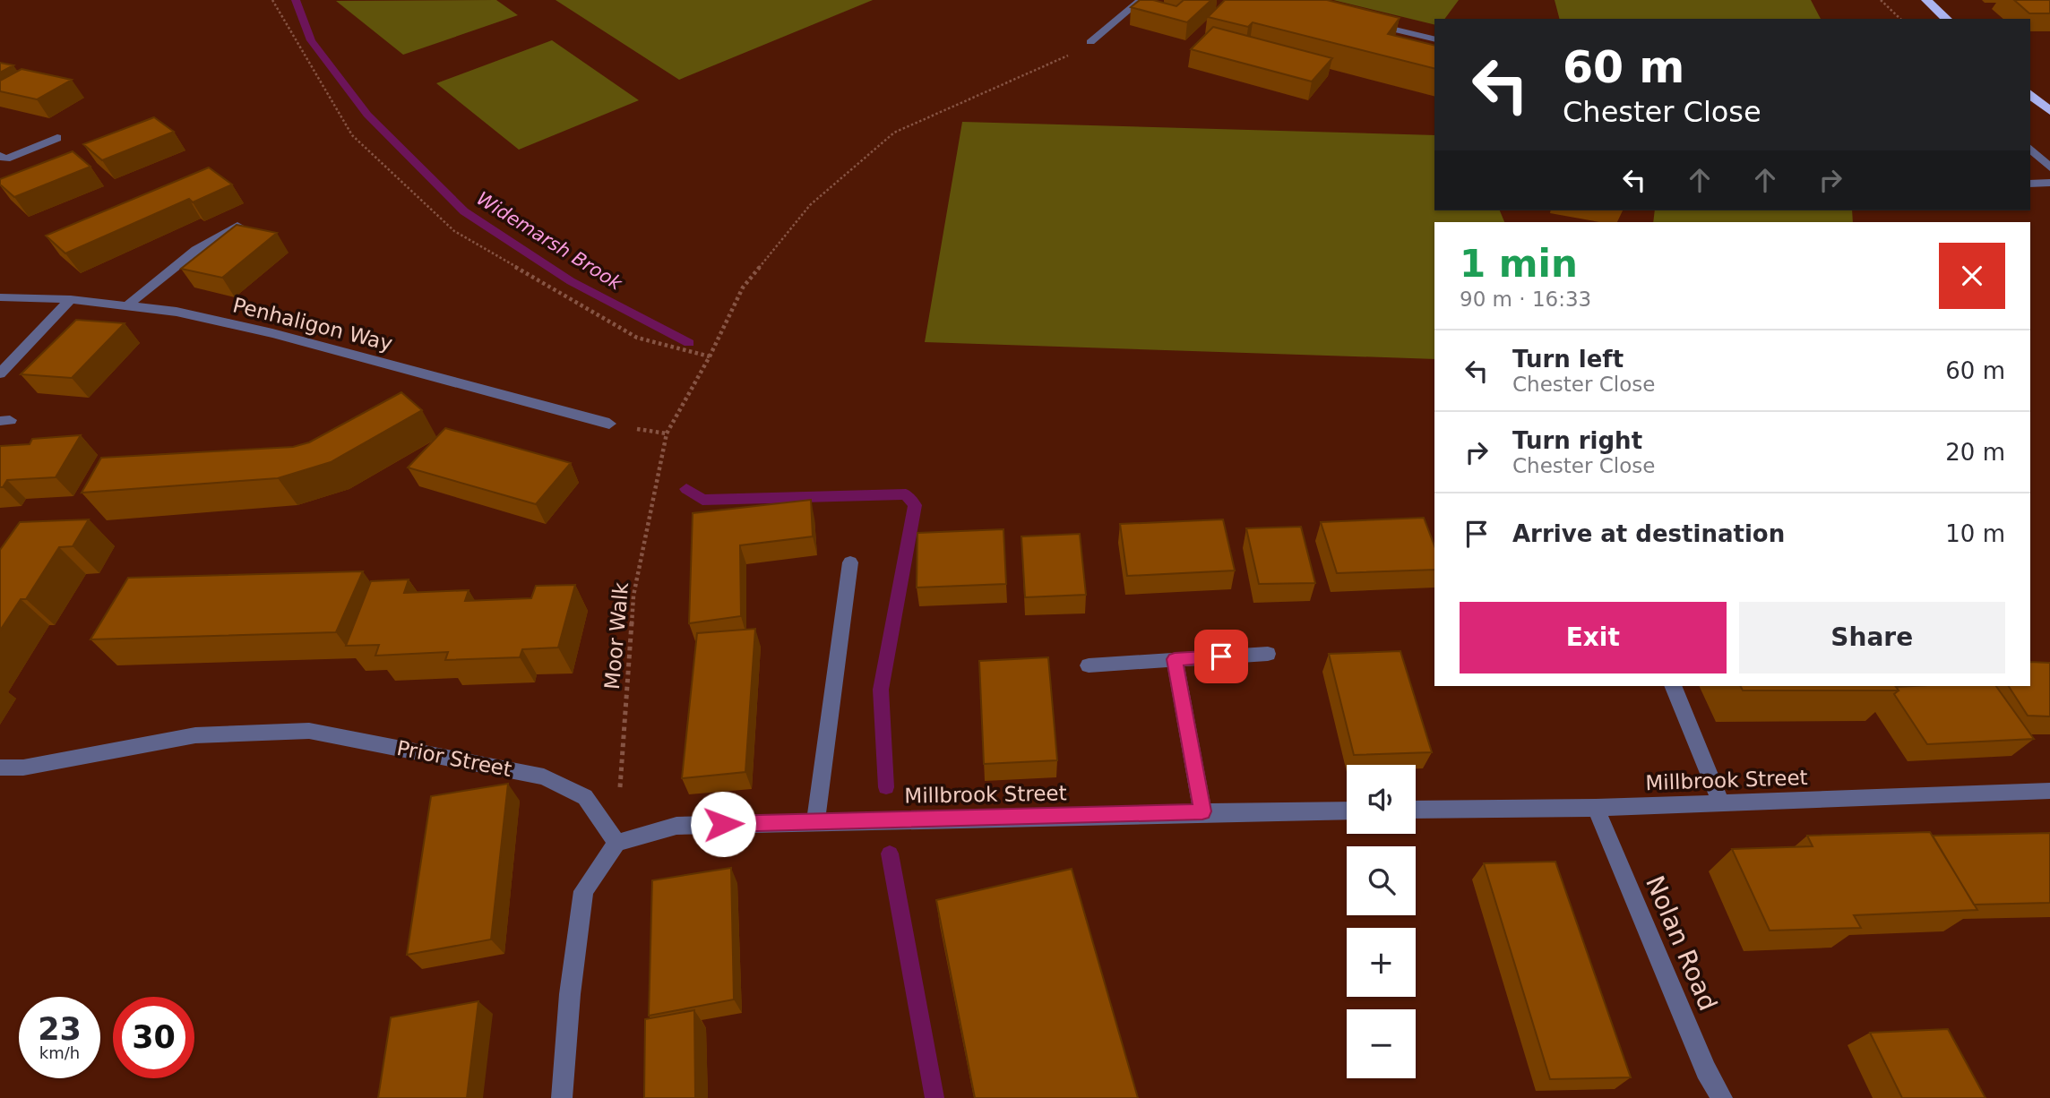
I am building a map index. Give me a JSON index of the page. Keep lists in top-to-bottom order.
{
  "streets": {
    "street": [
      "Penhaligon Way",
      "Prior Street",
      "Millbrook Street",
      "Nolan Road"
    ],
    "path": ["Moor Walk"]
  },
  "crossings": [
    ["Moor Walk", "Prior Street"],
    ["Moor Walk", "Millbrook Street"],
    ["Prior Street", "Millbrook Street"],
    ["Millbrook Street", "Nolan Road"]
  ],
  "water": ["Widemarsh Brook"],
  "page": {
    "turn": ["60 m", "Chester Close"],
    "heading": ["1 min", "90 m · 16:33"],
    "list": [
      {
        "name": "Turn left",
        "note": "Chester Close",
        "value": "60 m"
      },
      {
        "name": "Turn right",
        "note": "Chester Close",
        "value": "20 m"
      },
      {
        "name": "Arrive at destination",
        "value": "10 m"
      }
    ],
    "buttons": ["Exit", "Share"],
    "map_buttons": ["+", "−"],
    "speed": "23 km/h",
    "limit": "30"
  }
}
